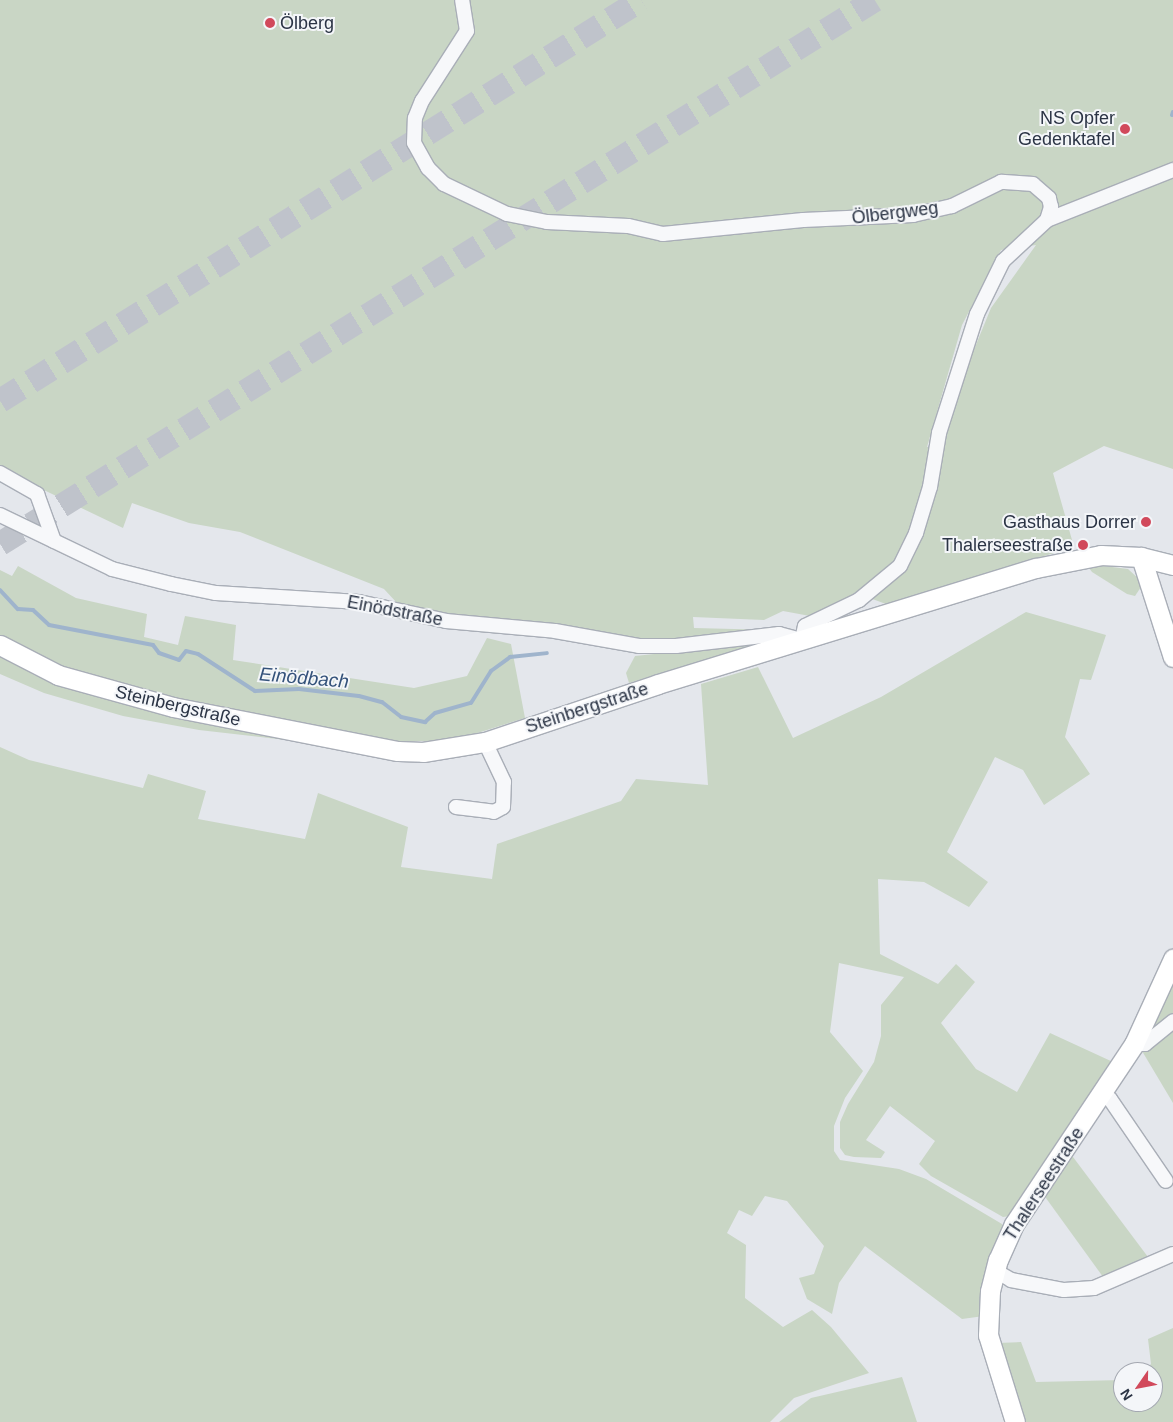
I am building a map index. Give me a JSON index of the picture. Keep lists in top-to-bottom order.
{
  "streets": {
    "main road": ["Steinbergstraße", "Thalerseestraße"],
    "street": ["Ölbergweg", "Einödstraße"]
  },
  "crossings": [
    ["Einödstraße", "Steinbergstraße"]
  ],
  "water": ["Einödbach"],
  "places": [
    "Ölberg",
    "NS Opfer Gedenktafel",
    "Gasthaus Dorrer",
    "Thalerseestraße"
  ],
  "north": "bottom left"
}
